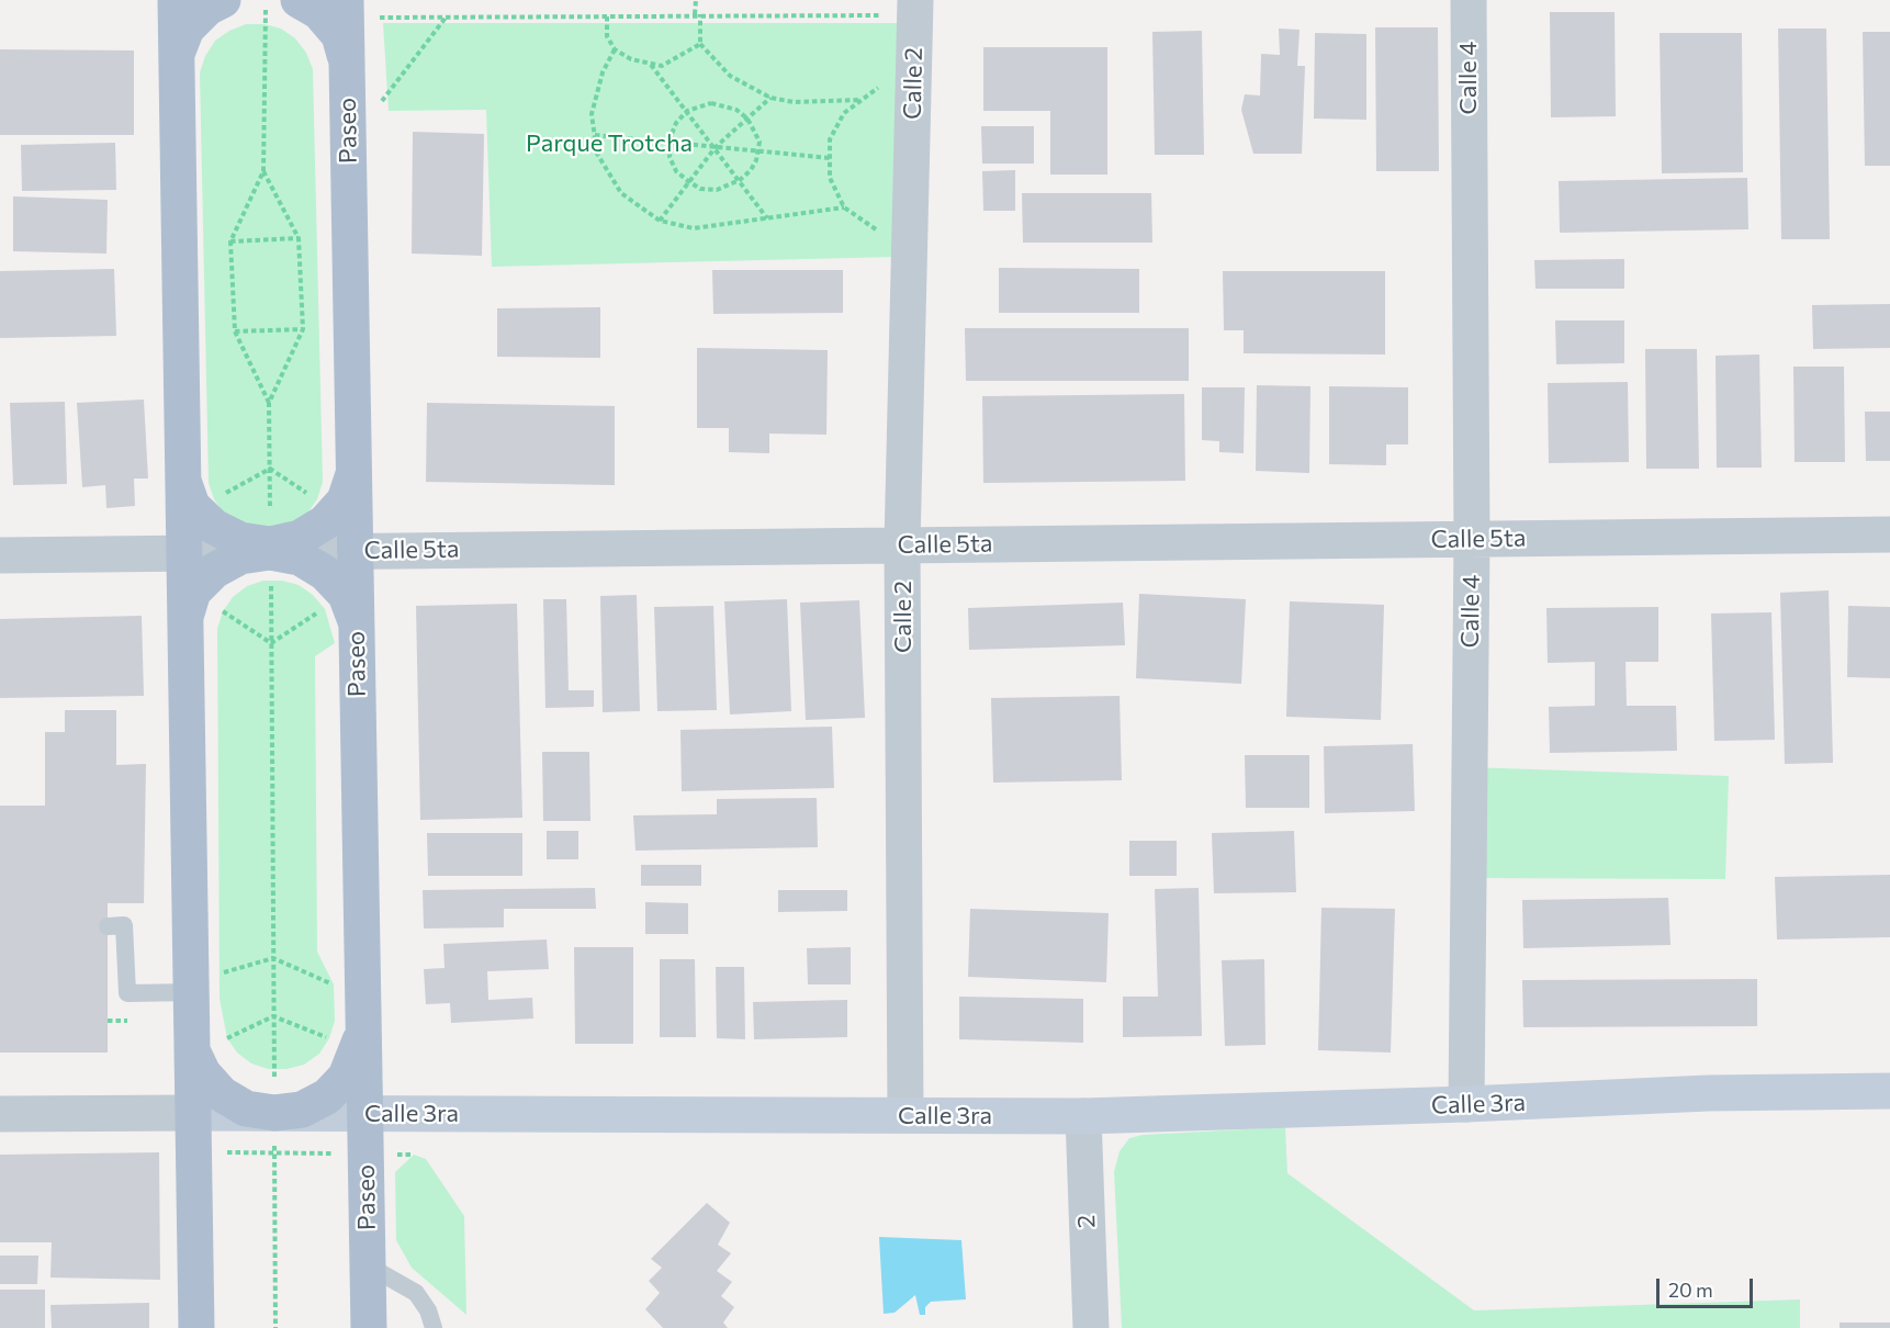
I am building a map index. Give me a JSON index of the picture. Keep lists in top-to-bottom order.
{
  "streets": {
    "main road": ["Paseo", "Calle 3ra"],
    "street": [
      "Calle 4",
      "Calle 2",
      "Calle 5ta",
      "2"
    ]
  },
  "crossings": [
    ["Calle 4", "Calle 5ta"],
    ["Calle 4", "Calle 3ra"],
    ["Calle 2", "Calle 5ta"],
    ["Calle 2", "Calle 3ra"],
    ["Paseo", "Calle 5ta"],
    ["Paseo", "Calle 3ra"],
    ["Calle 3ra", "2"]
  ],
  "parks": ["Parque Trotcha"],
  "scale_bar": "20 m"
}
